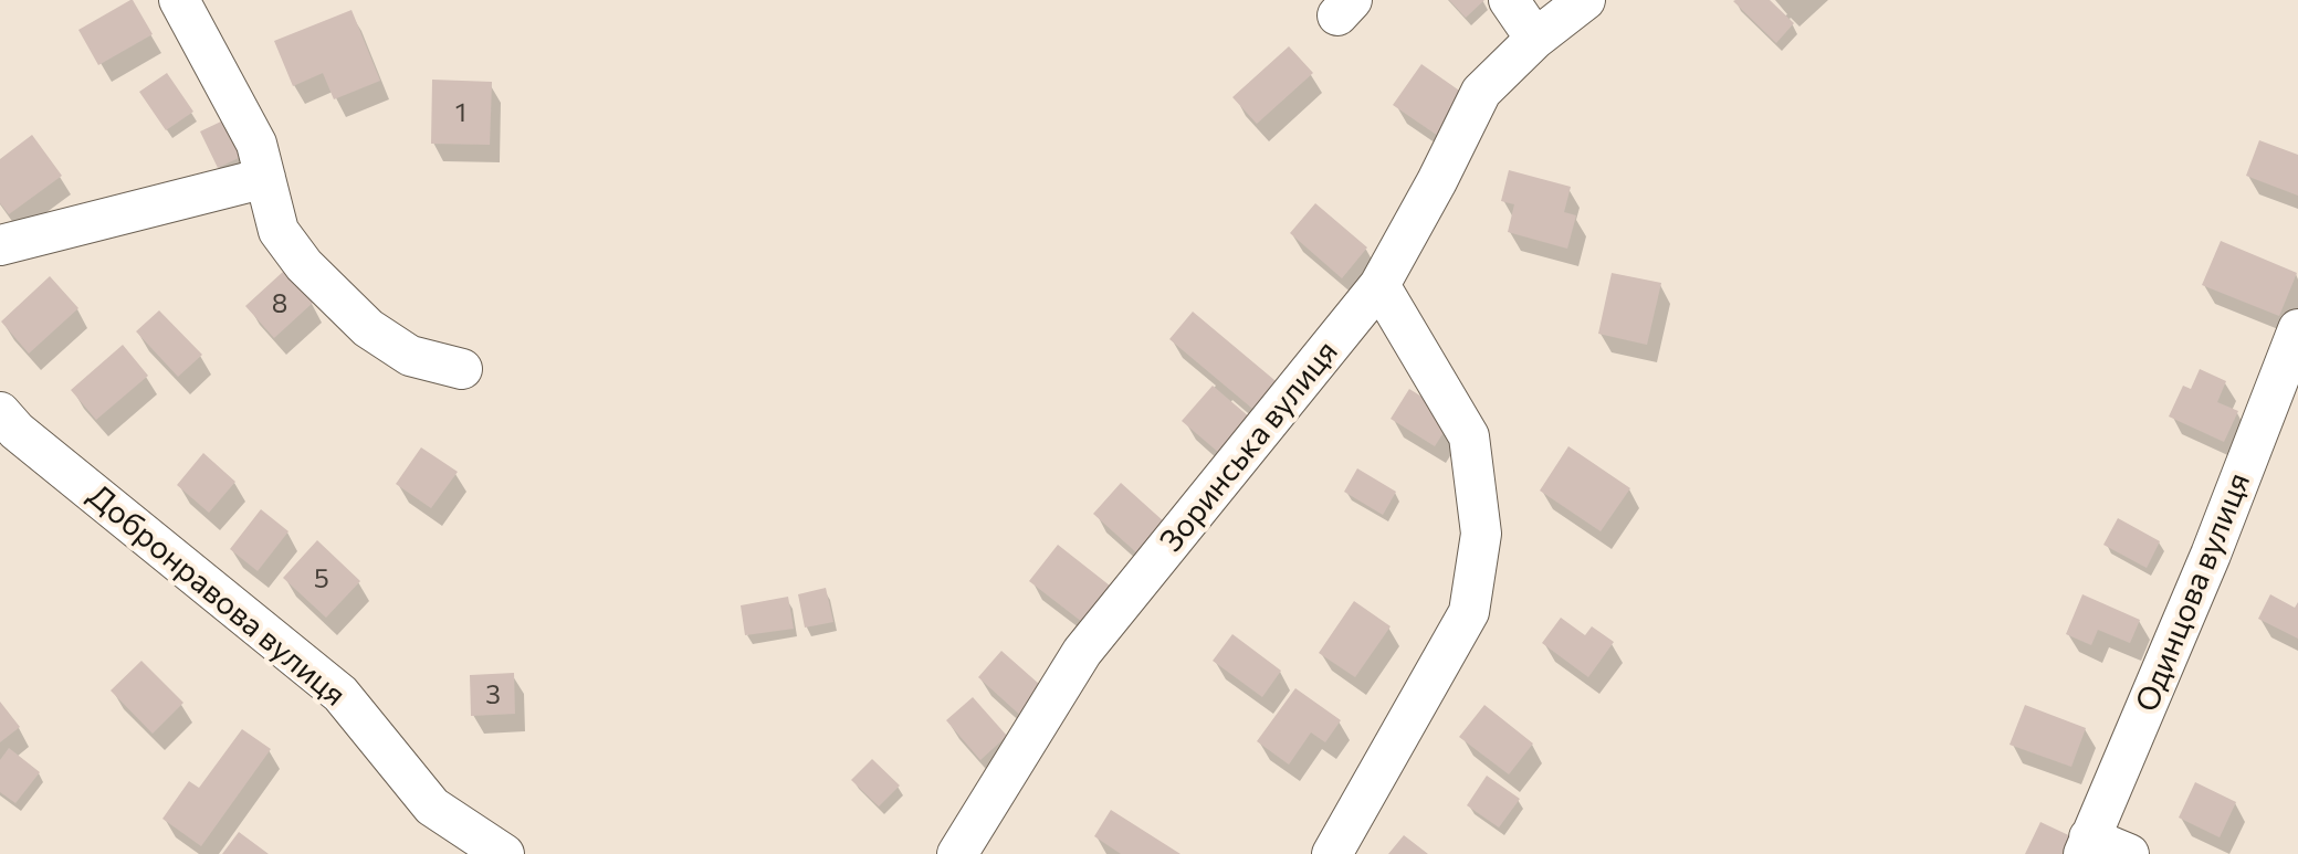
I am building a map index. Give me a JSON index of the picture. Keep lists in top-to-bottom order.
{
  "streets": {
    "street": ["Зоринська вулиця", "Одинцова вулиця", "Добронравова вулиця"]
  },
  "house_numbers": [
    "1",
    "8",
    "5",
    "3"
  ]
}
